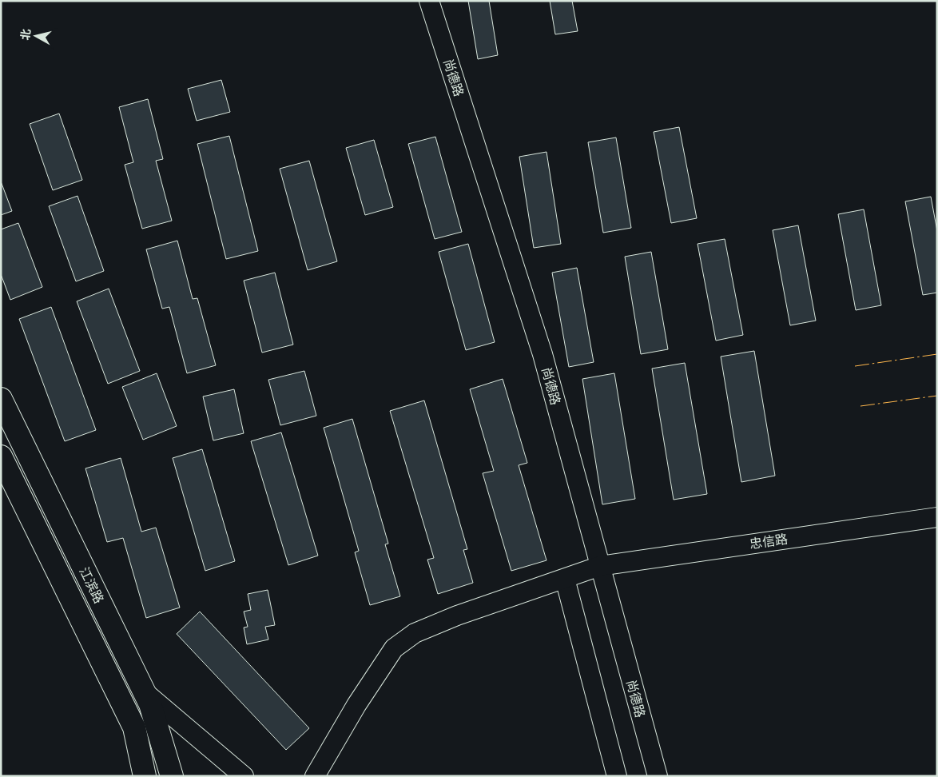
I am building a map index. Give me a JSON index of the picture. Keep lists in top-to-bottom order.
{
  "streets": {
    "main road": ["江滨路"],
    "street": ["尚德路", "忠信路"]
  },
  "crossings": [
    ["尚德路", "忠信路"]
  ],
  "north": "left"
}
